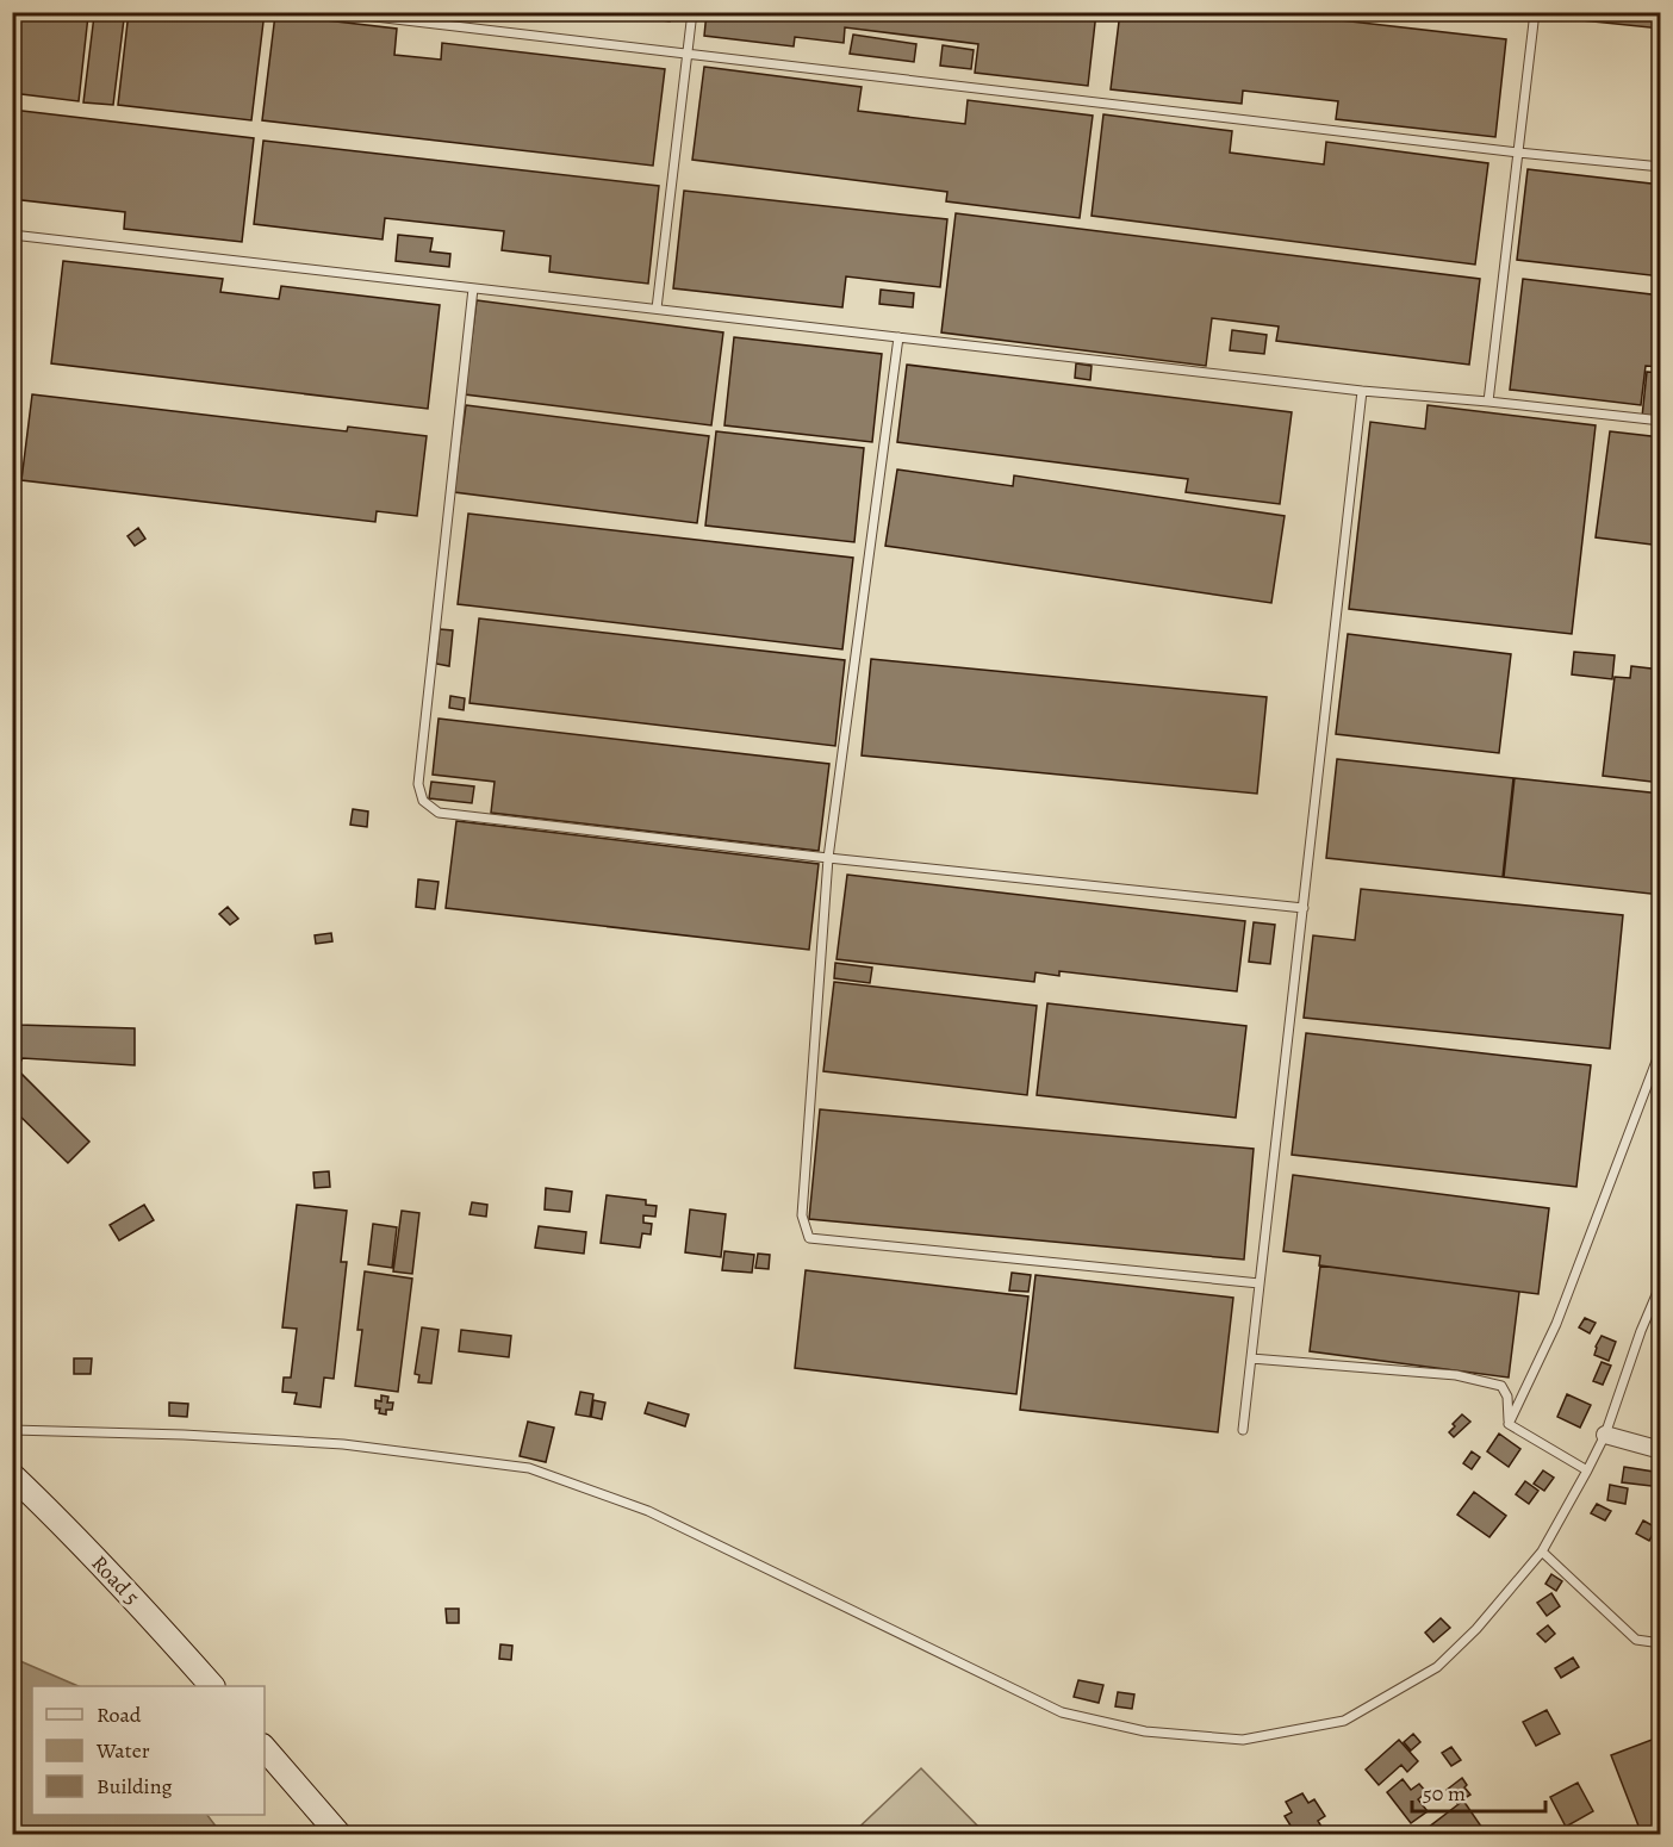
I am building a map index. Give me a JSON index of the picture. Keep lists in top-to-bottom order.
{
  "streets": {
    "main road": ["Road 5"]
  },
  "legend": ["Road", "Water", "Building"],
  "scale_bar": "50 m"
}
